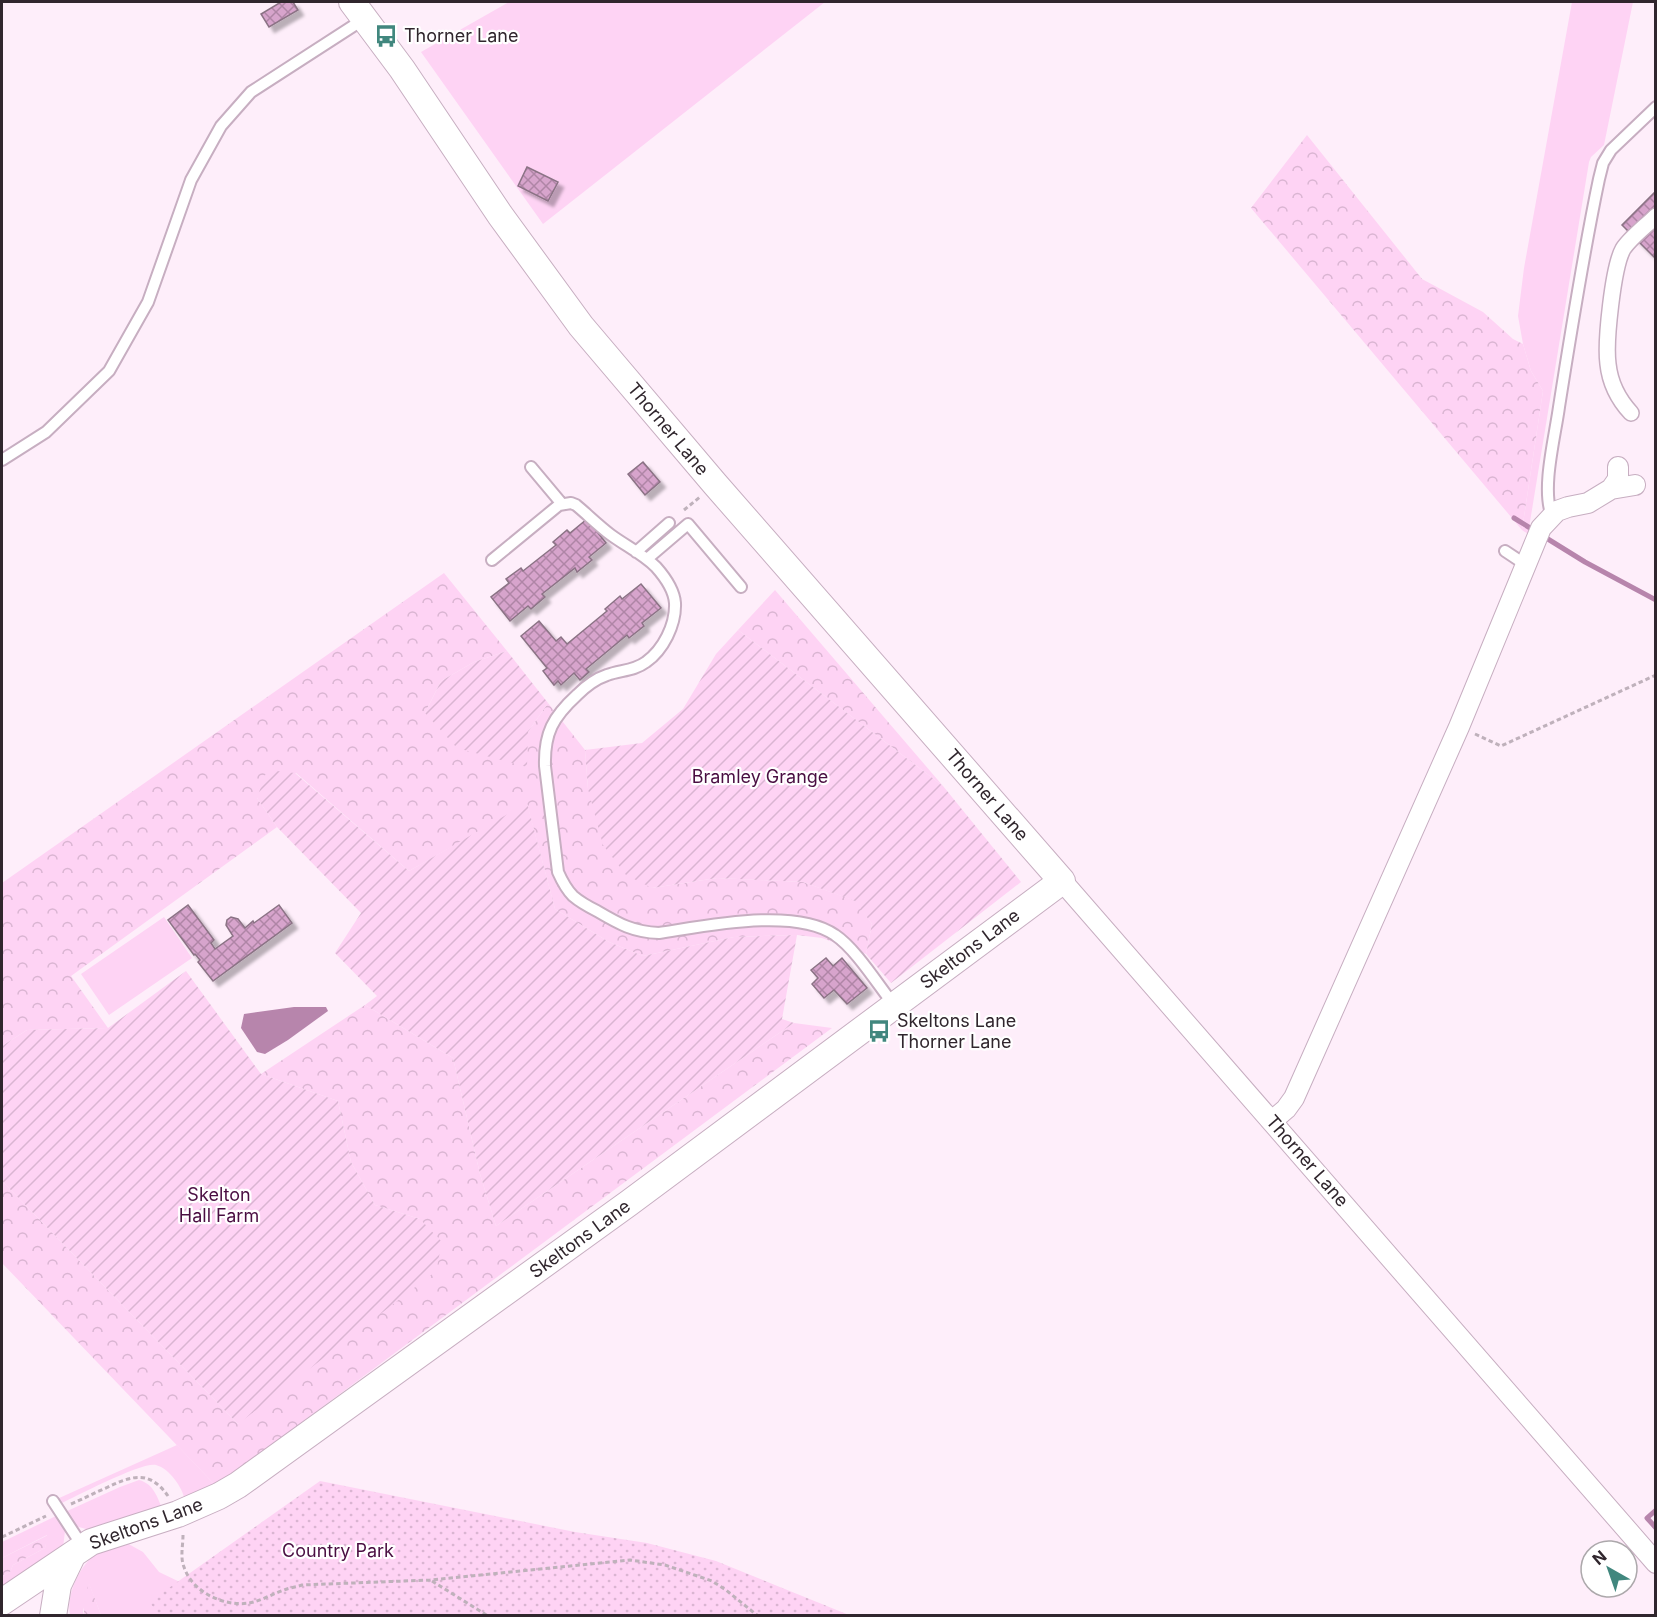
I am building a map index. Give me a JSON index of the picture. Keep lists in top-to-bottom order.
{
  "streets": {
    "street": ["Thorner Lane", "Skeltons Lane"]
  },
  "crossings": [
    ["Thorner Lane", "Skeltons Lane"]
  ],
  "parks": ["Bramley Grange", "Skelton Hall Farm", "Country Park"],
  "places": {
    "bus stop": ["Thorner Lane", "Skeltons Lane Thorner Lane"]
  },
  "north": "top left"
}
